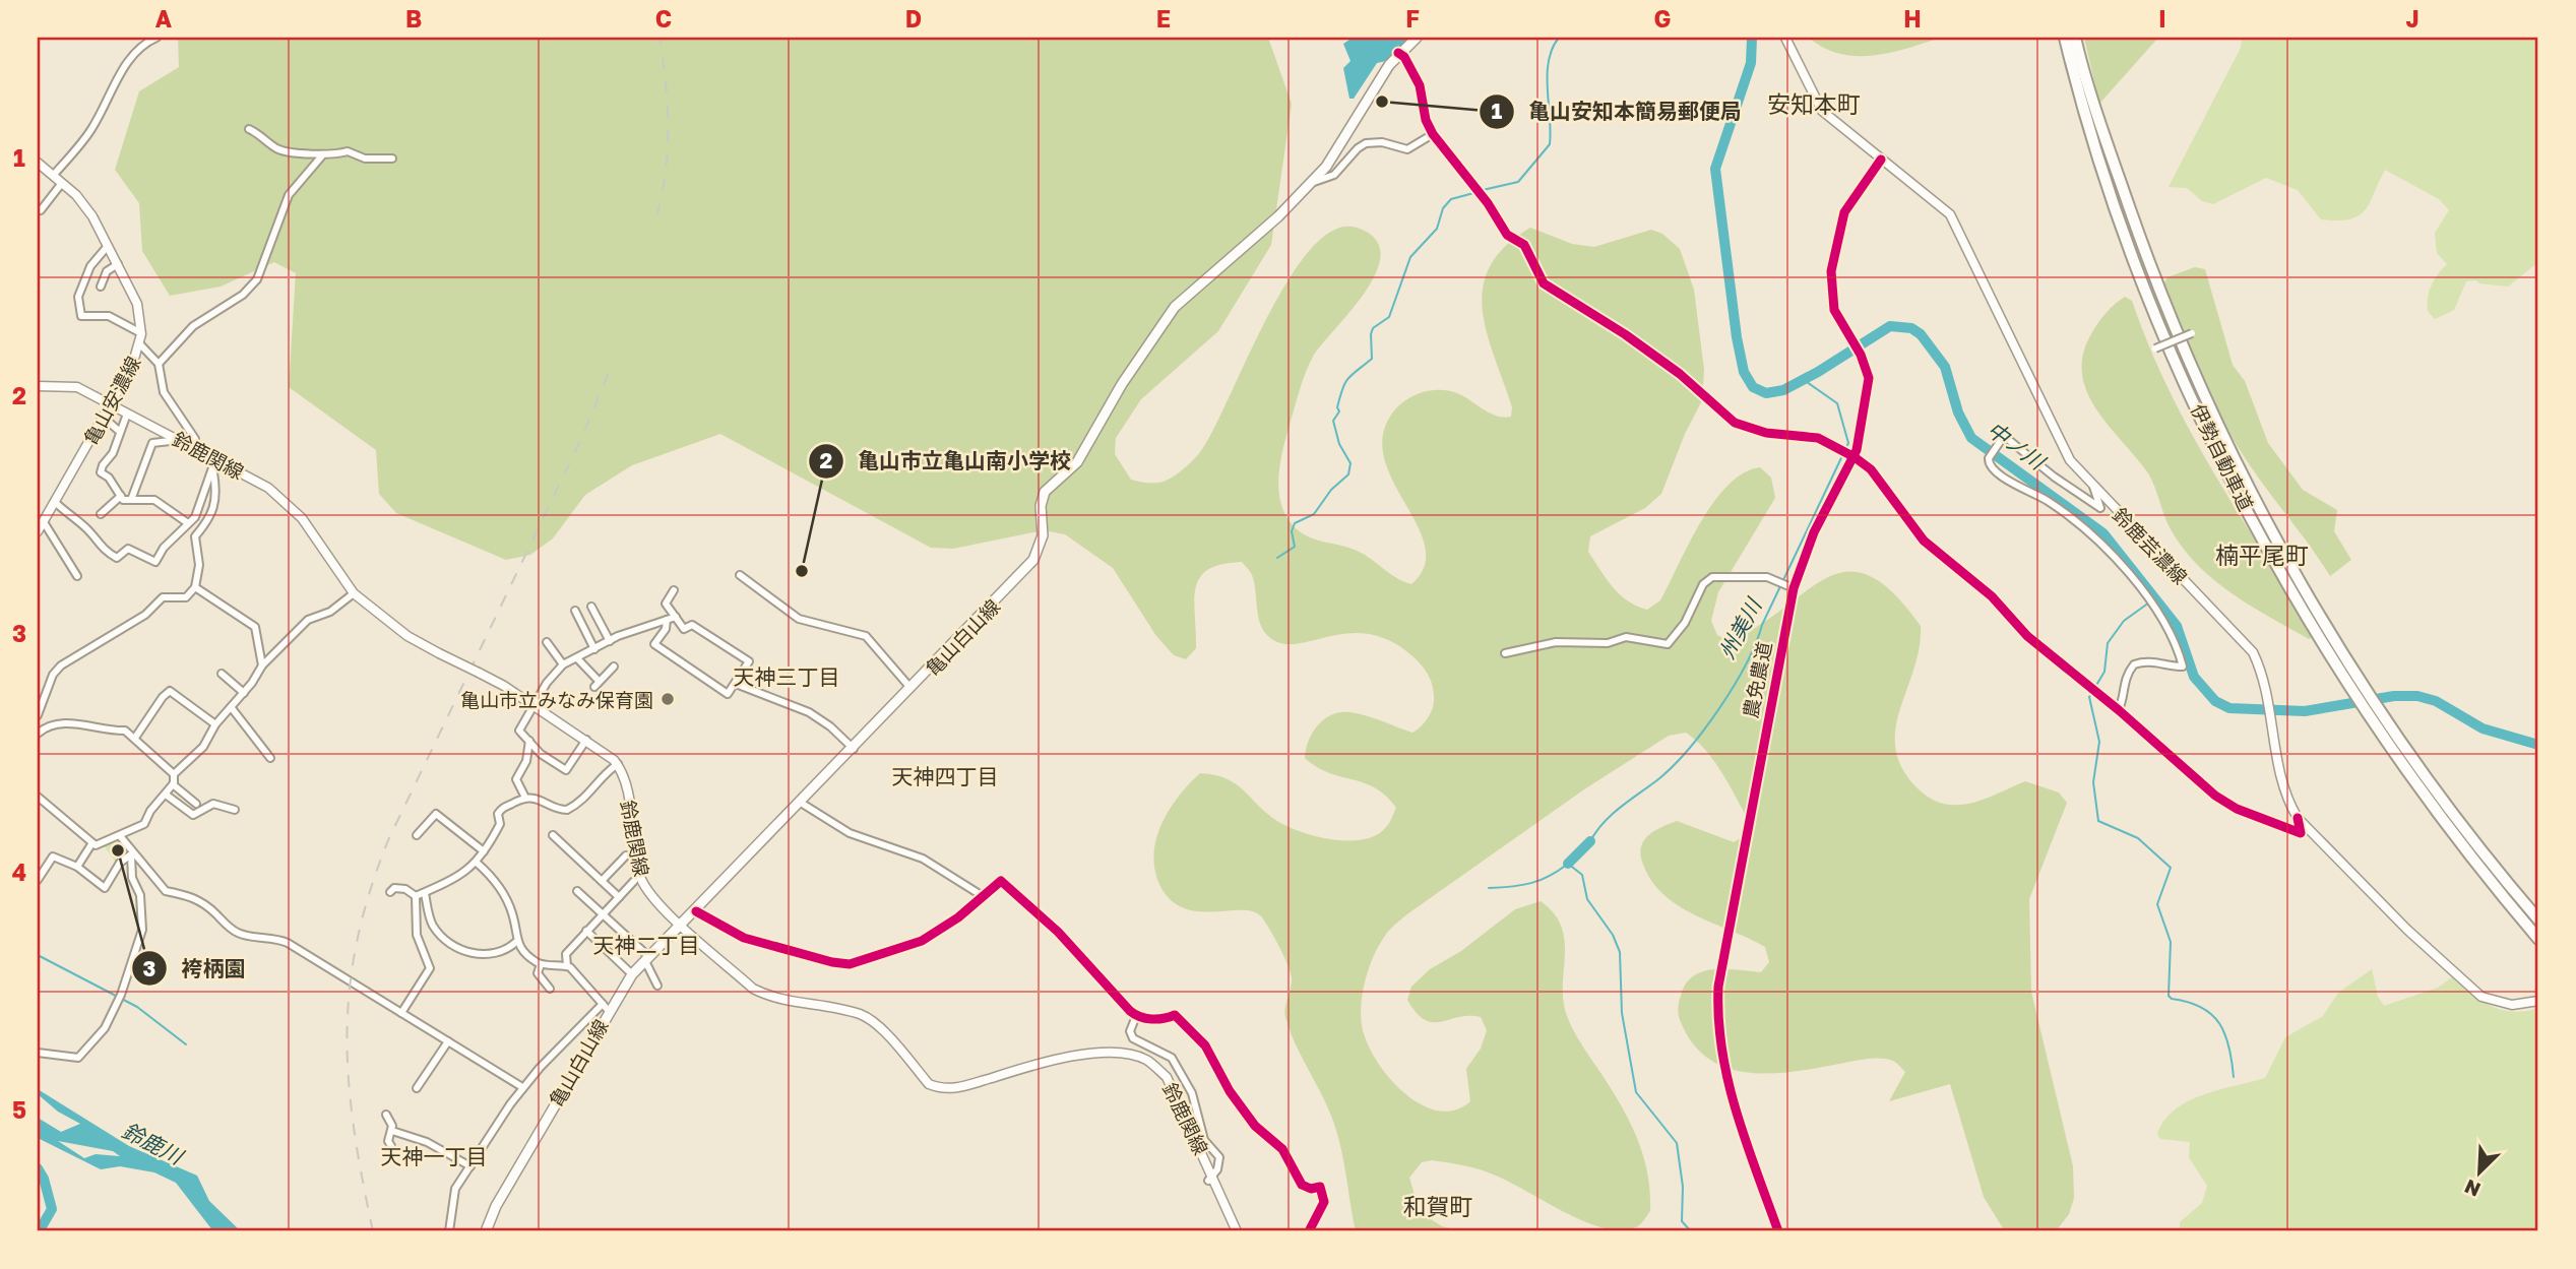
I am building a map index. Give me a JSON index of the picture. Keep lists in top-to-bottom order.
{
  "streets": {
    "highway": ["伊勢自動車道"],
    "main road": [
      "亀山安濃線",
      "鈴鹿関線",
      "鈴鹿芸濃線",
      "亀山白山線"
    ],
    "street": ["農免農道"]
  },
  "crossings": [
    ["亀山安濃線", "鈴鹿関線"],
    ["鈴鹿関線", "亀山白山線"],
    ["鈴鹿芸濃線", "農免農道"]
  ],
  "districts": [
    "安知本町",
    "楠平尾町",
    "天神三丁目",
    "天神四丁目",
    "天神二丁目",
    "天神一丁目",
    "和賀町"
  ],
  "water": ["中ノ川", "州美川", "鈴鹿川"],
  "places": [
    "亀山安知本簡易郵便局",
    "亀山市立亀山南小学校",
    "亀山市立みなみ保育園",
    "袴柄園"
  ],
  "north": "bottom left",
  "grid": {
    "columns": [
      "A",
      "B",
      "C",
      "D",
      "E",
      "F",
      "G",
      "H",
      "I",
      "J"
    ],
    "rows": [
      "1",
      "2",
      "3",
      "4",
      "5"
    ]
  }
}
